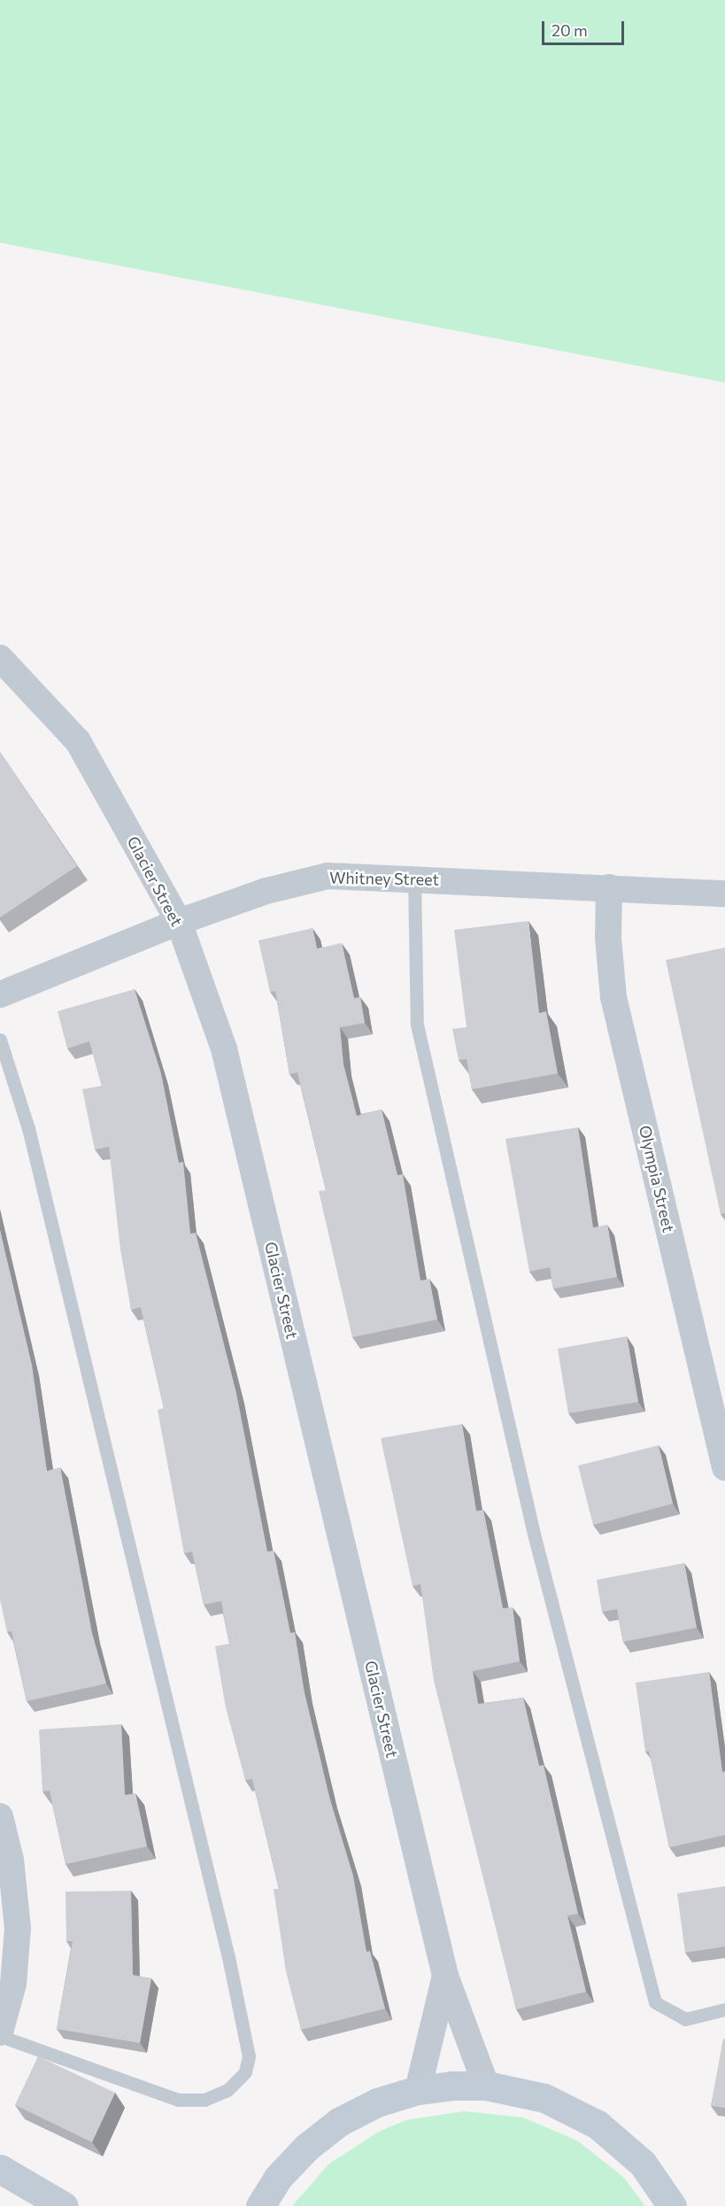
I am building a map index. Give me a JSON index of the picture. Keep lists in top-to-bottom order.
{
  "streets": {
    "street": ["Whitney Street", "Glacier Street", "Olympia Street"]
  },
  "crossings": [
    ["Whitney Street", "Glacier Street"],
    ["Whitney Street", "Olympia Street"]
  ],
  "scale_bar": "20 m"
}
